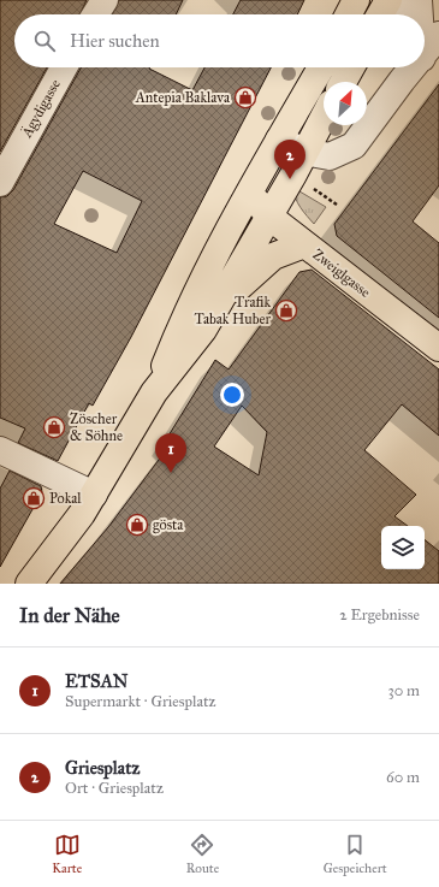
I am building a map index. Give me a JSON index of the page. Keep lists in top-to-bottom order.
{
  "streets": {
    "main road": ["Zweiglgasse"],
    "street": ["Ägydigasse"]
  },
  "places": {
    "shop": [
      "Antepia Baklava",
      "Trafik Tabak Huber",
      "Zöscher & Söhne",
      "Pokal",
      "gösta"
    ]
  },
  "north": "top right",
  "page": {
    "search": "Hier suchen",
    "pins": ["2", "1"],
    "heading": ["In der Nähe", "2 Ergebnisse"],
    "list": [
      {
        "mark": "1",
        "name": "ETSAN",
        "note": "Supermarkt · Griesplatz",
        "value": "30 m"
      },
      {
        "mark": "2",
        "name": "Griesplatz",
        "note": "Ort · Griesplatz",
        "value": "60 m"
      }
    ],
    "nav": ["Karte", "Route", "Gespeichert"]
  }
}
